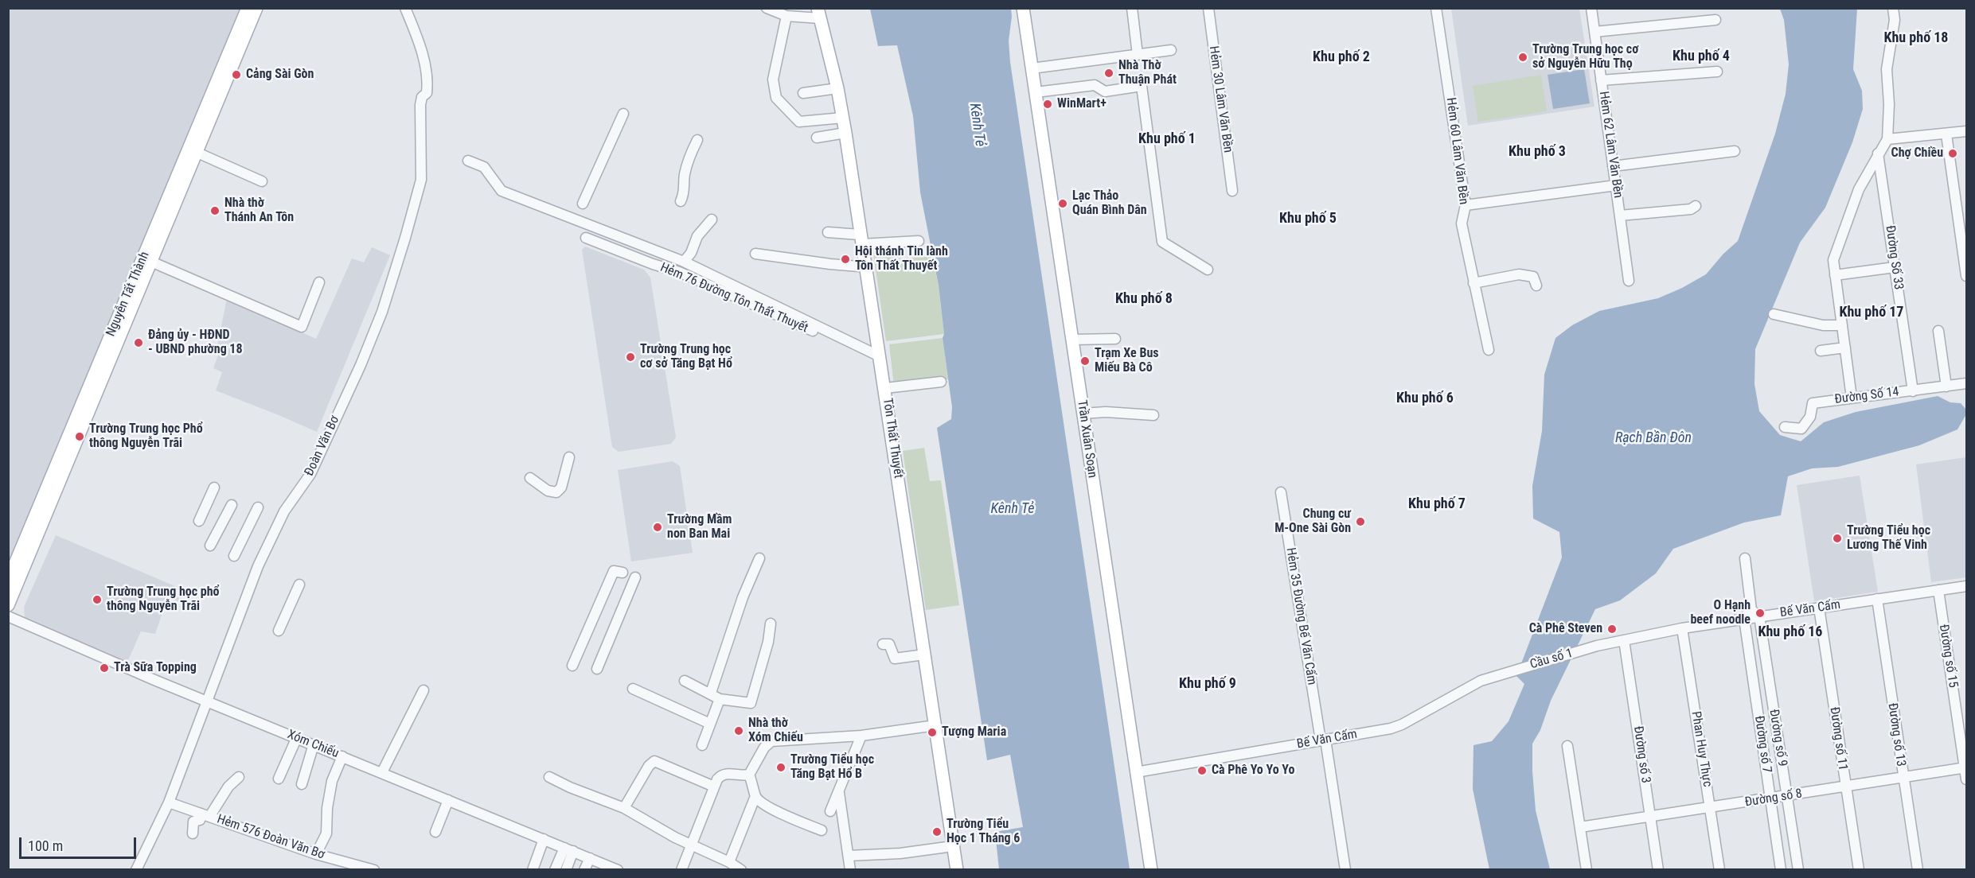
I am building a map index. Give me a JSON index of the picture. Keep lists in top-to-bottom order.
{
  "streets": {
    "main road": ["Nguyễn Tất Thành", "Tôn Thất Thuyết", "Trần Xuân Soạn"],
    "street": [
      "Hẻm 30 Lâm Văn Bền",
      "Hẻm 62 Lâm Văn Bền",
      "Hẻm 60 Lâm Văn Bền",
      "Đường Số 33",
      "Hẻm 76 Đường Tôn Thất Thuyết",
      "Đường Số 14",
      "Đoàn Văn Bơ",
      "Bế Văn Cấm",
      "Hẻm 35 Đường Bế Văn Cấm",
      "Đường số 15",
      "Cầu số 1",
      "Đường số 13",
      "Đường số 9",
      "Đường số 11",
      "Xóm Chiếu",
      "Đường số 7",
      "Phan Huy Thực",
      "Đường số 3",
      "Đường số 8",
      "Hẻm 576 Đoàn Văn Bơ"
    ]
  },
  "crossings": [
    ["Đường Số 33", "Đường Số 14"],
    ["Hẻm 76 Đường Tôn Thất Thuyết", "Tôn Thất Thuyết"],
    ["Trần Xuân Soạn", "Bế Văn Cấm"],
    ["Đoàn Văn Bơ", "Xóm Chiếu"],
    ["Đoàn Văn Bơ", "Hẻm 576 Đoàn Văn Bơ"],
    ["Bế Văn Cấm", "Hẻm 35 Đường Bế Văn Cấm"],
    ["Bế Văn Cấm", "Đường số 15"],
    ["Bế Văn Cấm", "Cầu số 1"],
    ["Bế Văn Cấm", "Đường số 13"],
    ["Bế Văn Cấm", "Đường số 9"],
    ["Bế Văn Cấm", "Đường số 11"],
    ["Bế Văn Cấm", "Đường số 7"],
    ["Bế Văn Cấm", "Phan Huy Thực"],
    ["Bế Văn Cấm", "Đường số 3"],
    ["Đường số 15", "Đường số 8"],
    ["Đường số 13", "Đường số 8"],
    ["Đường số 9", "Đường số 8"],
    ["Đường số 11", "Đường số 8"],
    ["Đường số 7", "Đường số 8"],
    ["Phan Huy Thực", "Đường số 8"],
    ["Đường số 3", "Đường số 8"]
  ],
  "districts": [
    "Khu phố 18",
    "Khu phố 4",
    "Khu phố 2",
    "Khu phố 1",
    "Khu phố 3",
    "Khu phố 5",
    "Khu phố 8",
    "Khu phố 17",
    "Khu phố 6",
    "Khu phố 7",
    "Khu phố 16",
    "Khu phố 9"
  ],
  "water": ["Kênh Tẻ", "Rạch Bần Đôn"],
  "places": [
    "Trường Trung học cơ sở Nguyễn Hữu Thọ",
    "Nhà Thờ Thuận Phát",
    "Cảng Sài Gòn",
    "WinMart+",
    "Chợ Chiều",
    "Lạc Thảo Quán Bình Dân",
    "Nhà thờ Thánh An Tôn",
    "Hội thánh Tin lành Tôn Thất Thuyết",
    "Đảng ủy - HĐND - UBND phường 18",
    "Trường Trung học cơ sở Tăng Bạt Hổ",
    "Trạm Xe Bus Miếu Bà Cô",
    "Trường Trung học Phổ thông Nguyễn Trãi",
    "Chung cư M-One Sài Gòn",
    "Trường Mầm non Ban Mai",
    "Trường Tiểu học Lương Thế Vinh",
    "Trường Trung học phổ thông Nguyễn Trãi",
    "O Hạnh beef noodle",
    "Cà Phê Steven",
    "Trà Sữa Topping",
    "Nhà thờ Xóm Chiếu",
    "Tượng Maria",
    "Trường Tiểu học Tăng Bạt Hổ B",
    "Cà Phê Yo Yo Yo",
    "Trường Tiểu Học 1 Tháng 6"
  ],
  "scale_bar": "100 m"
}
